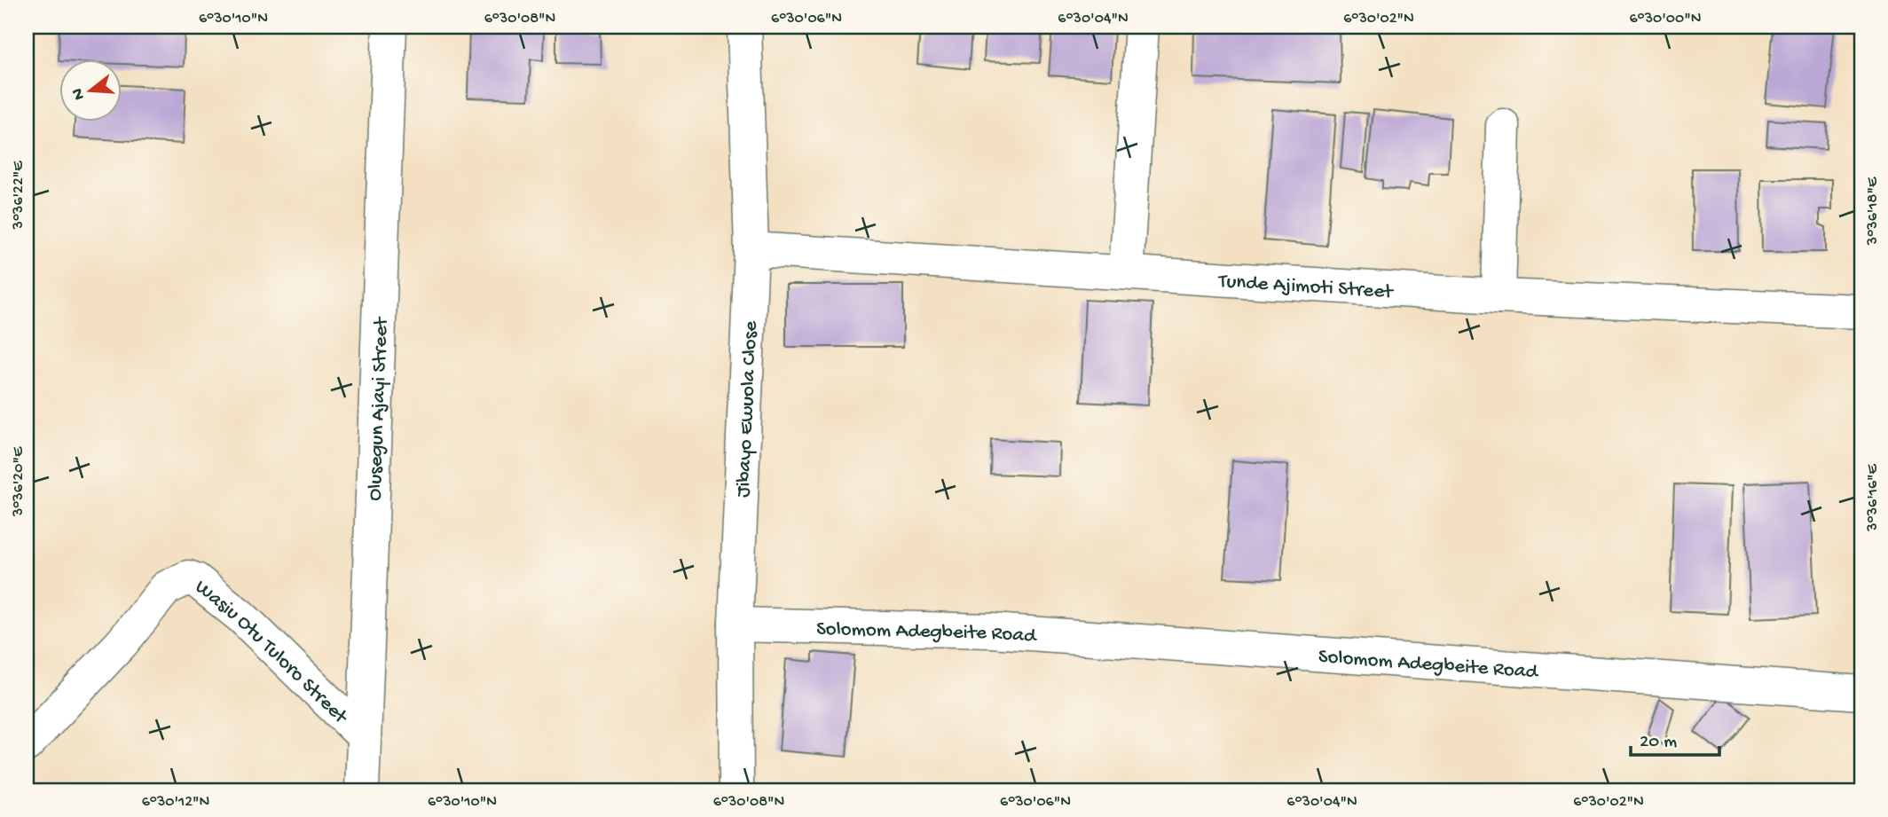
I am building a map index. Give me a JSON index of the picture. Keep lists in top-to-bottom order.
{
  "streets": {
    "street": [
      "Tunde Ajimoti Street",
      "Jibayo Ewuola Close",
      "Olusegun Ajayi Street",
      "Solomom Adegbeite Road",
      "Wasiu Otu Tuloro Street"
    ]
  },
  "crossings": [
    ["Tunde Ajimoti Street", "Jibayo Ewuola Close"],
    ["Jibayo Ewuola Close", "Solomom Adegbeite Road"],
    ["Olusegun Ajayi Street", "Wasiu Otu Tuloro Street"]
  ],
  "scale_bar": "20 m",
  "north": "left",
  "coordinates": [
    "6°30'10\"N",
    "6°30'08\"N",
    "6°30'06\"N",
    "6°30'04\"N",
    "6°30'02\"N",
    "6°30'00\"N",
    "3°36'22\"E",
    "3°36'18\"E",
    "3°36'20\"E",
    "3°36'16\"E",
    "6°30'12\"N"
  ]
}
